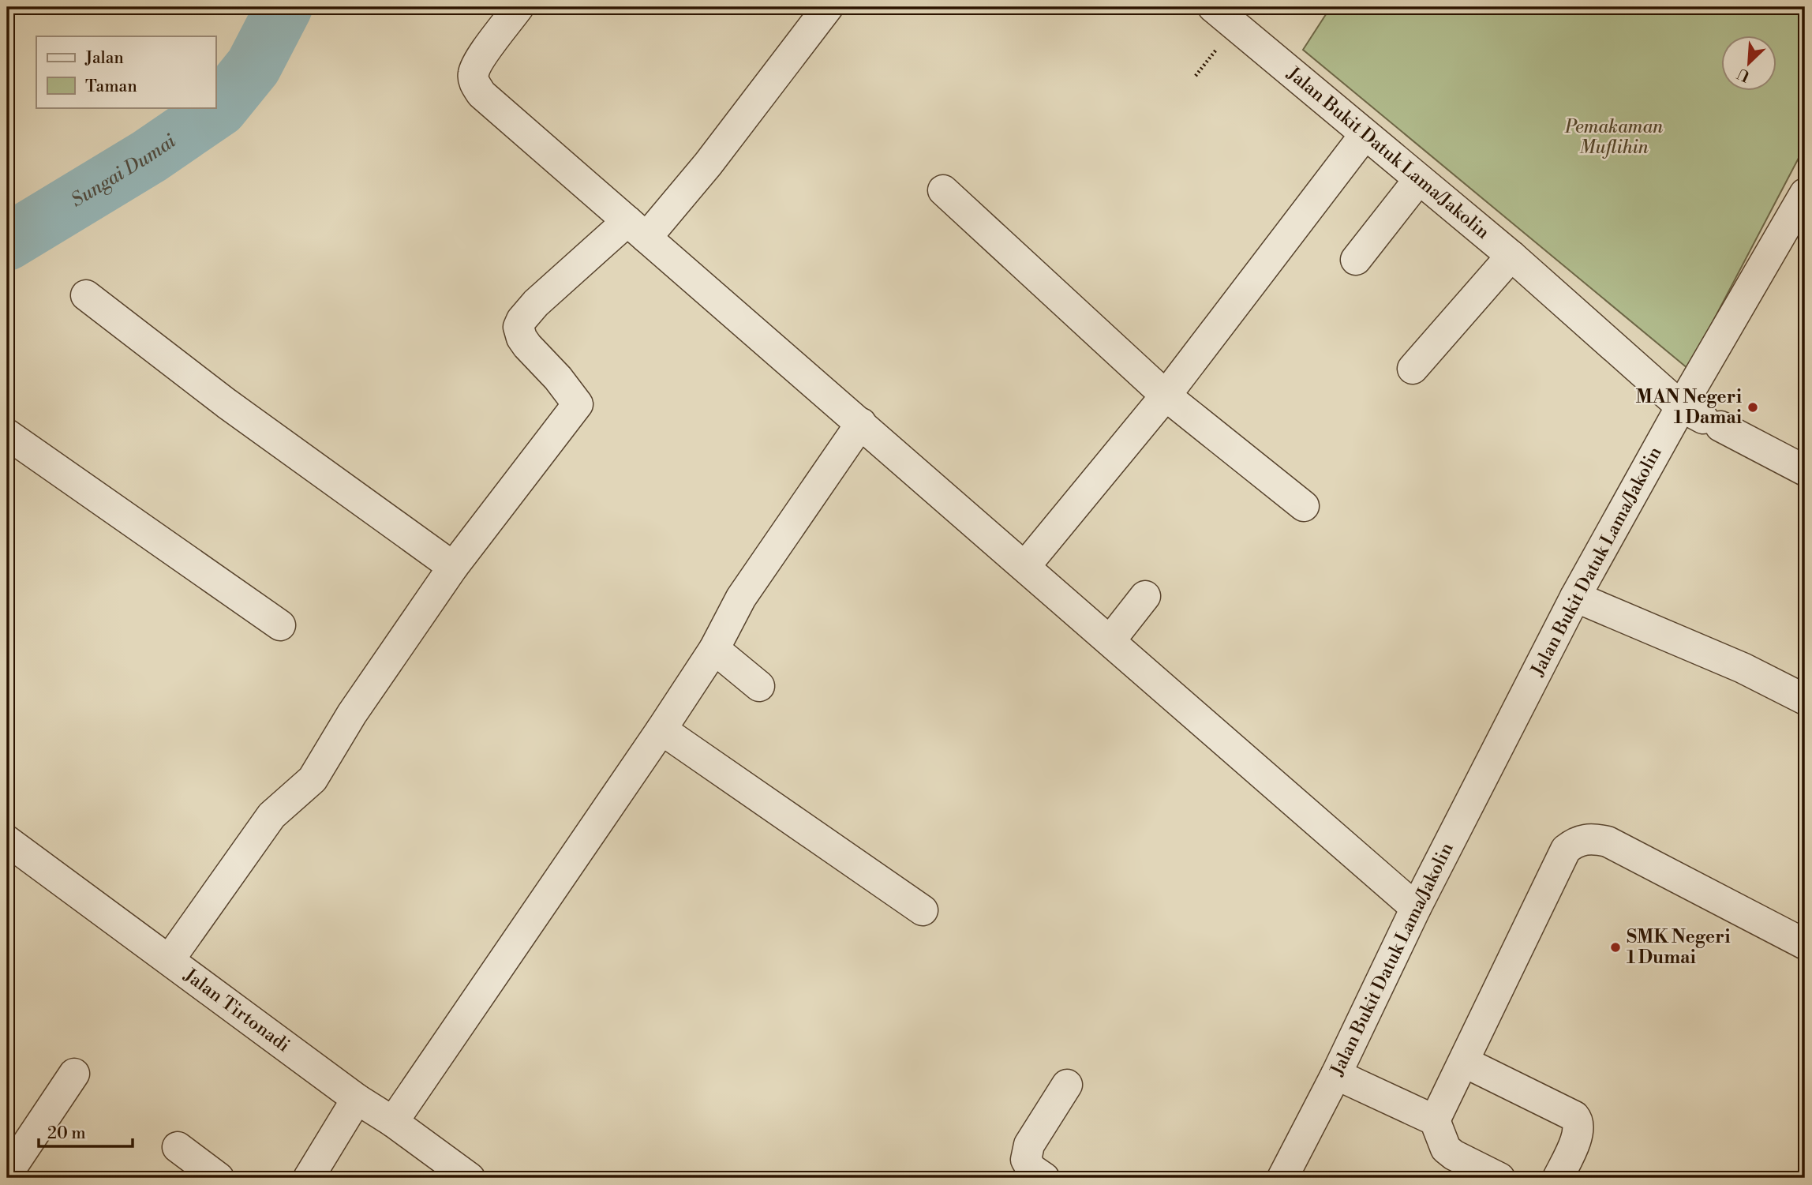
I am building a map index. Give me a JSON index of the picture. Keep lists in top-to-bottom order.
{
  "streets": {
    "street": ["Jalan Bukit Datuk Lama/Jakolin", "Jalan Tirtonadi"]
  },
  "water": ["Sungai Dumai"],
  "parks": ["Pemakaman Muflihin"],
  "places": ["MAN Negeri 1 Damai", "SMK Negeri 1 Dumai"],
  "legend": ["Jalan", "Taman"],
  "scale_bar": "20 m",
  "north": "bottom left"
}
